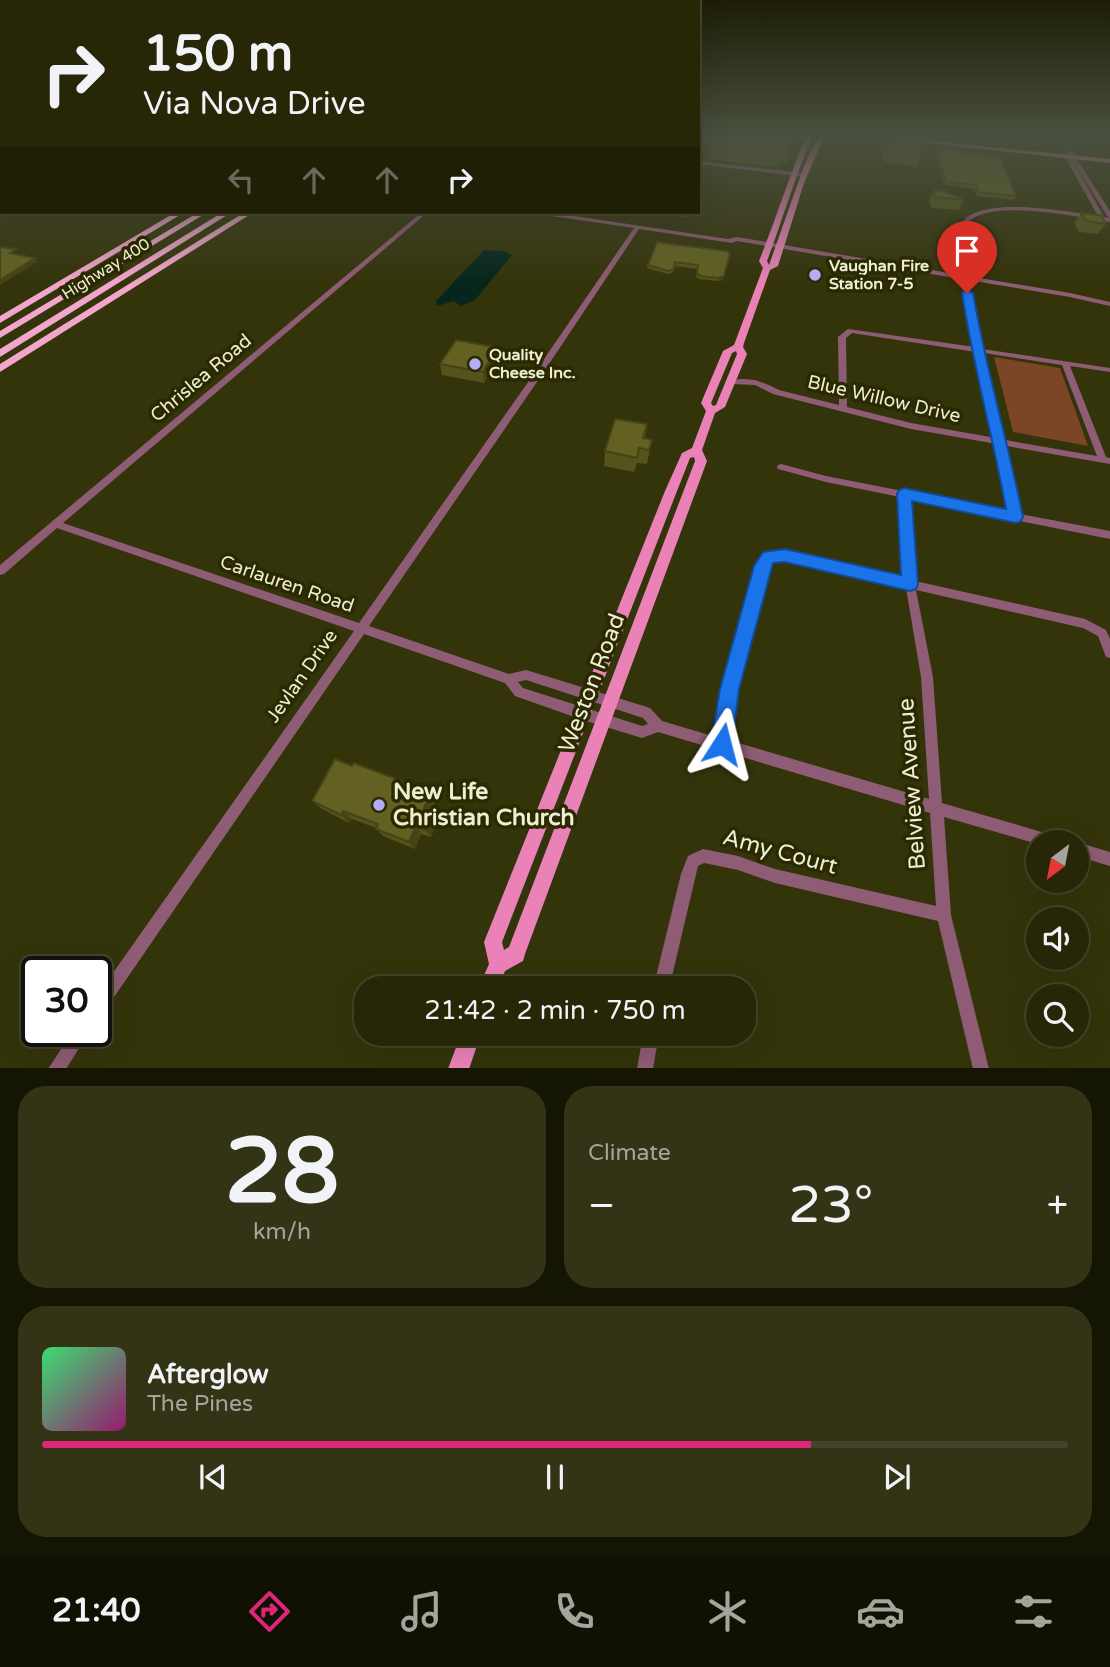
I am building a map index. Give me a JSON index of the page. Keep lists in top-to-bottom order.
{
  "streets": {
    "highway": ["Highway 400"],
    "main road": ["Weston Road"],
    "street": [
      "Chrislea Road",
      "Blue Willow Drive",
      "Carlauren Road",
      "Jevlan Drive",
      "Belview Avenue",
      "Amy Court"
    ]
  },
  "crossings": [
    ["Chrislea Road", "Carlauren Road"],
    ["Blue Willow Drive", "Weston Road"],
    ["Carlauren Road", "Jevlan Drive"],
    ["Carlauren Road", "Weston Road"],
    ["Belview Avenue", "Amy Court"]
  ],
  "places": ["Vaughan Fire Station 7-5", "Quality Cheese Inc.", "New Life Christian Church"],
  "north": "bottom left",
  "page": {
    "turn": ["150 m", "Via Nova Drive"],
    "limit": "30",
    "trip": "21:42 · 2 min · 750 m",
    "tile": [
      ["28", "km/h"],
      "Climate"
    ],
    "heat": ["−", "23°", "+"],
    "song": ["Afterglow", "The Pines"],
    "tabs": "21:40"
  }
}
